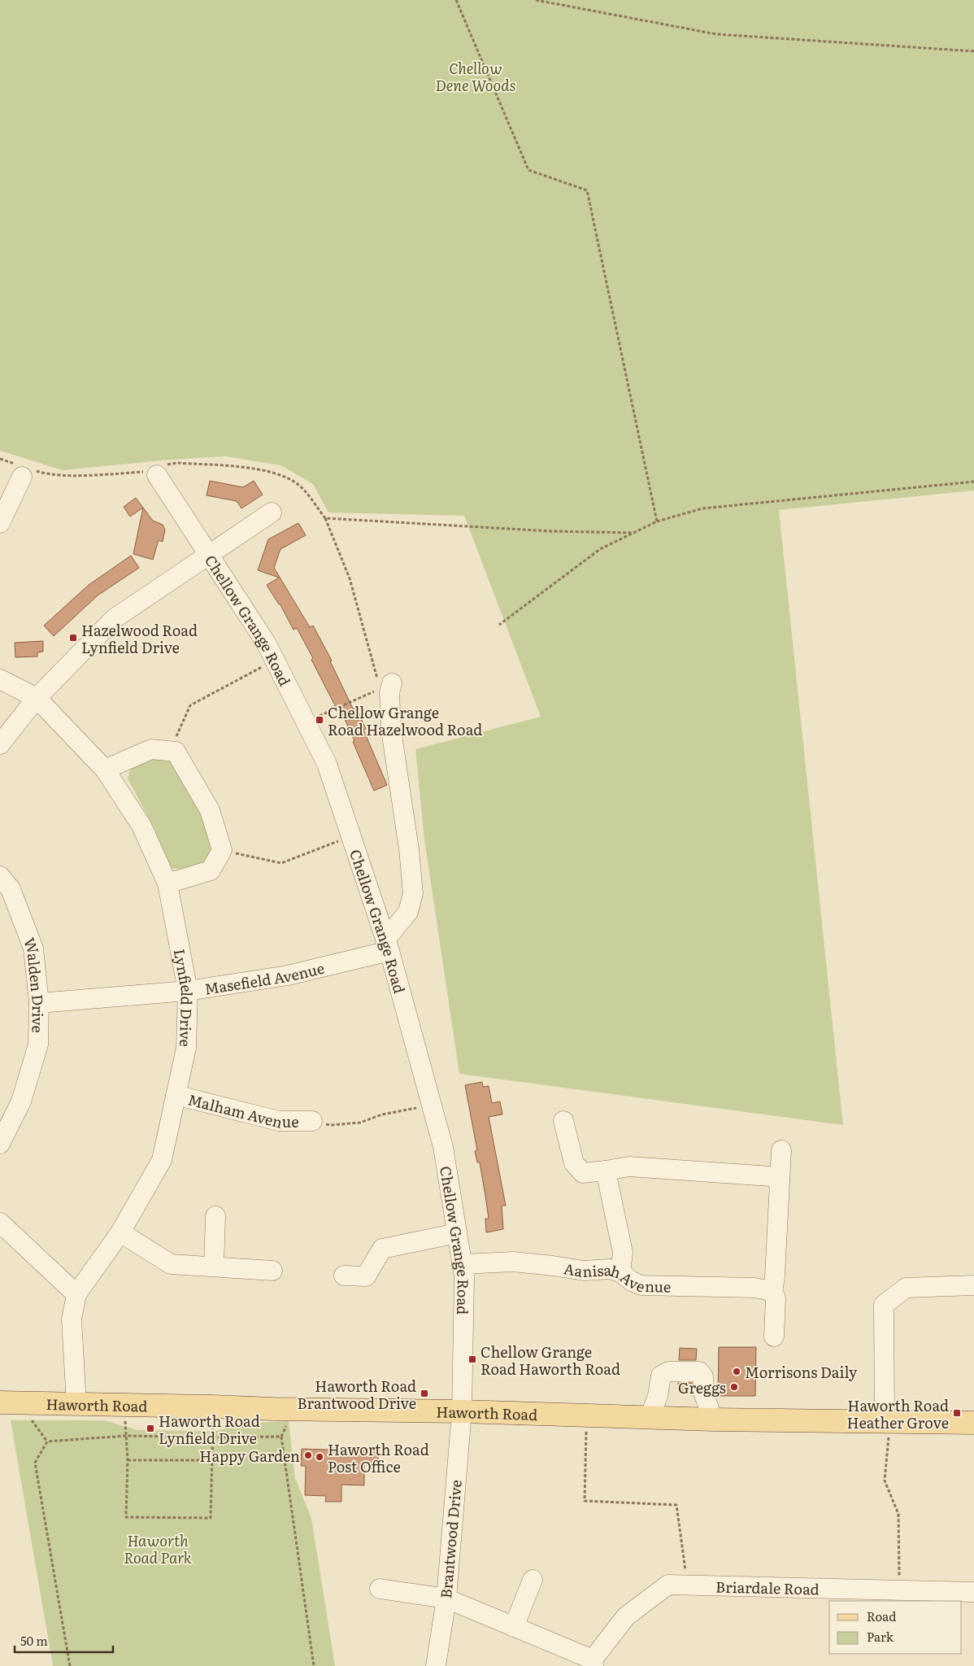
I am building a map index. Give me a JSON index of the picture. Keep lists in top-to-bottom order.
{
  "streets": {
    "main road": ["Haworth Road"],
    "street": [
      "Chellow Grange Road",
      "Masefield Avenue",
      "Walden Drive",
      "Lynfield Drive",
      "Malham Avenue",
      "Aanisah Avenue",
      "Brantwood Drive",
      "Briardale Road"
    ]
  },
  "crossings": [
    ["Chellow Grange Road", "Masefield Avenue"],
    ["Chellow Grange Road", "Aanisah Avenue"],
    ["Chellow Grange Road", "Haworth Road"],
    ["Chellow Grange Road", "Brantwood Drive"],
    ["Masefield Avenue", "Walden Drive"],
    ["Masefield Avenue", "Lynfield Drive"],
    ["Lynfield Drive", "Malham Avenue"],
    ["Lynfield Drive", "Haworth Road"],
    ["Haworth Road", "Brantwood Drive"]
  ],
  "parks": ["Chellow Dene Woods", "Haworth Road Park"],
  "places": {
    "transit": [
      "Hazelwood Road Lynfield Drive",
      "Chellow Grange Road Hazelwood Road",
      "Chellow Grange Road Haworth Road",
      "Haworth Road Brantwood Drive",
      "Haworth Road Heather Grove",
      "Haworth Road Lynfield Drive"
    ],
    "other": [
      "Morrisons Daily",
      "Greggs",
      "Happy Garden",
      "Haworth Road Post Office"
    ]
  },
  "legend": ["Road", "Park"],
  "scale_bar": "50 m"
}
